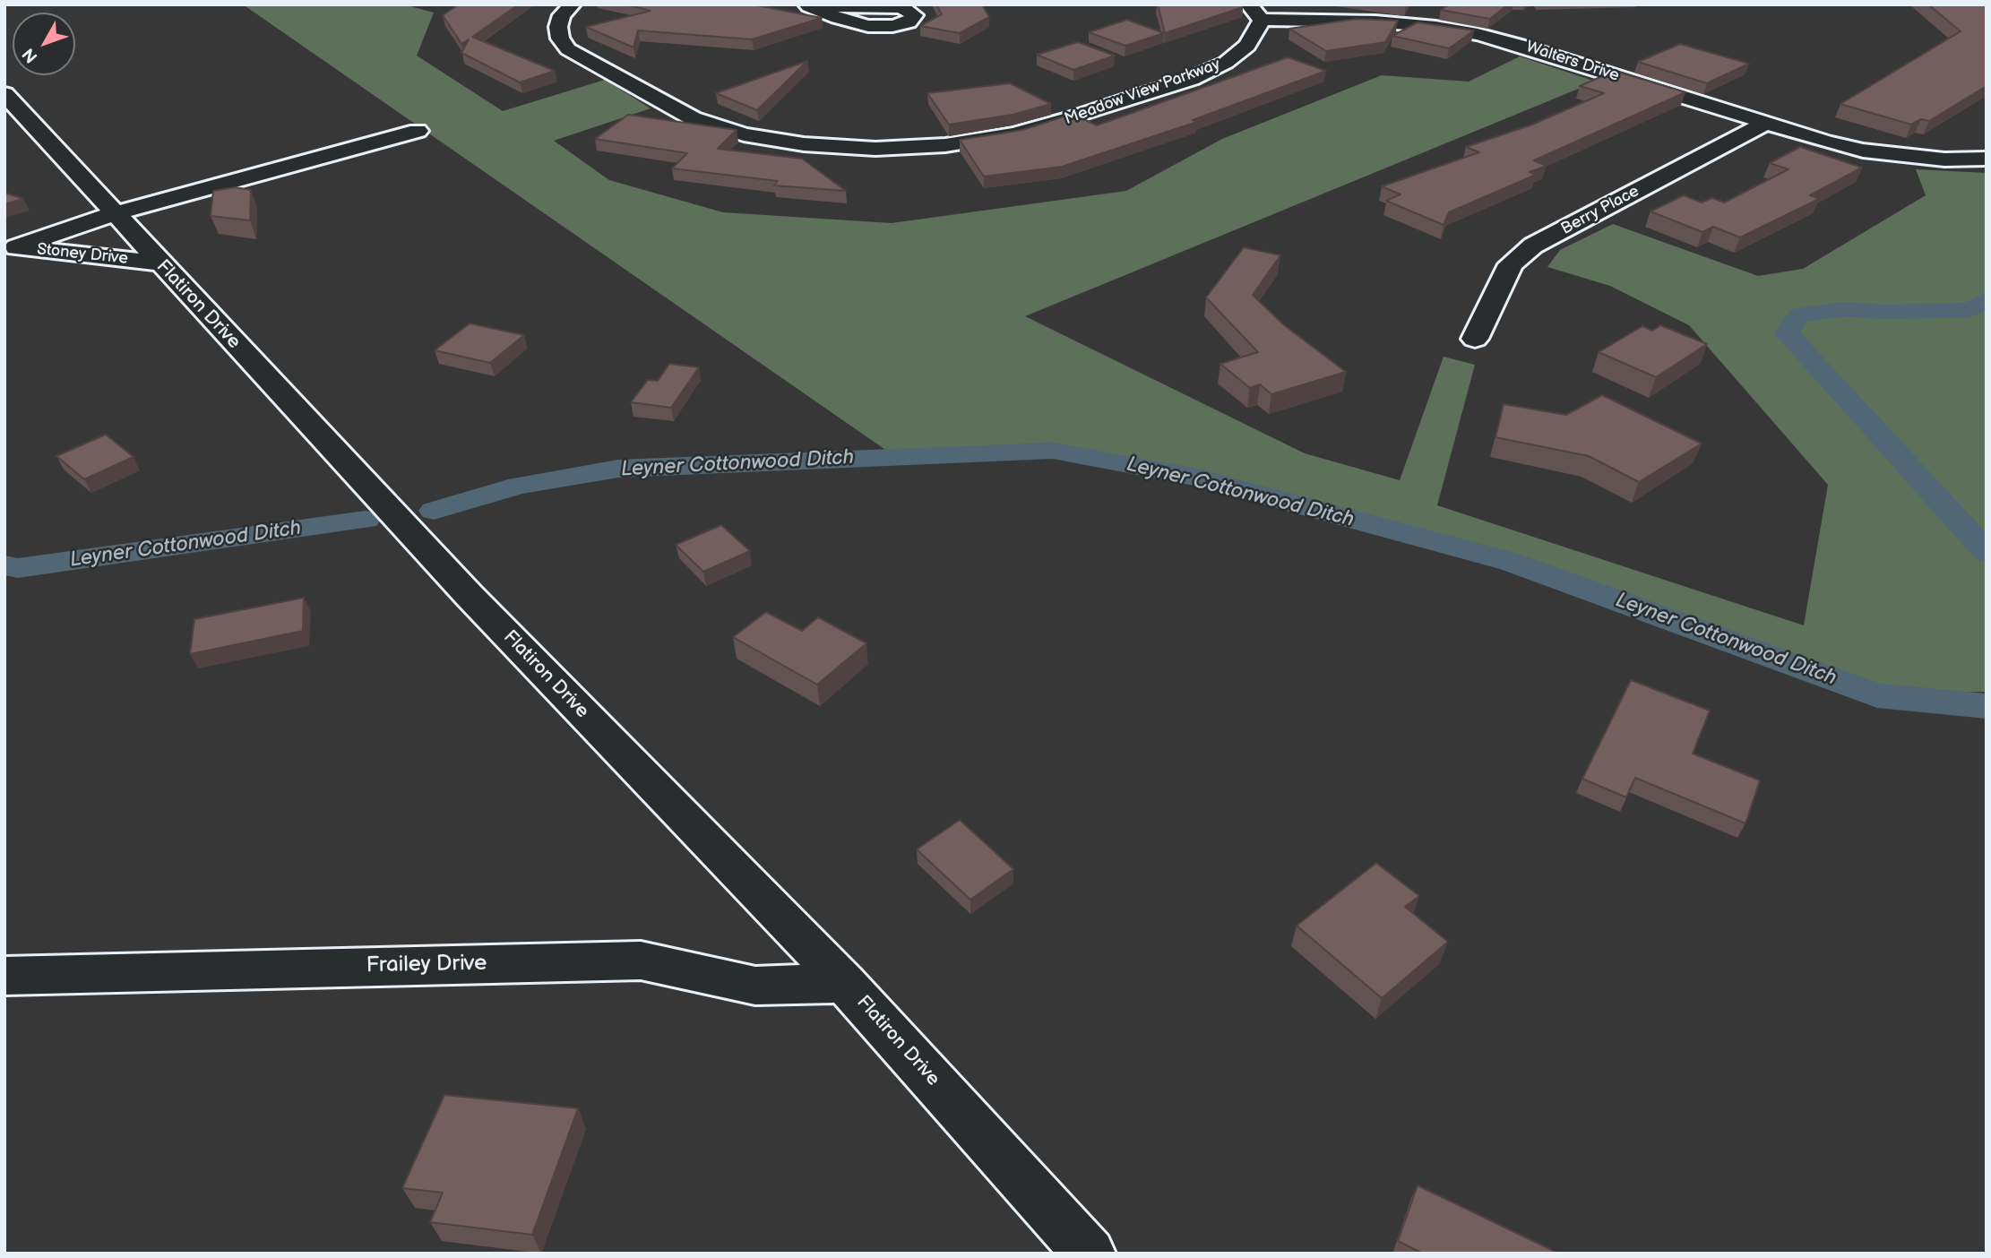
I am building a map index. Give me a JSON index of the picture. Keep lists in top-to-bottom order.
{
  "streets": {
    "street": [
      "Walters Drive",
      "Meadow View Parkway",
      "Berry Place",
      "Stoney Drive",
      "Flatiron Drive",
      "Frailey Drive"
    ]
  },
  "crossings": [
    ["Walters Drive", "Meadow View Parkway"],
    ["Walters Drive", "Berry Place"],
    ["Stoney Drive", "Flatiron Drive"],
    ["Flatiron Drive", "Frailey Drive"]
  ],
  "water": ["Leyner Cottonwood Ditch"],
  "north": "bottom left"
}
